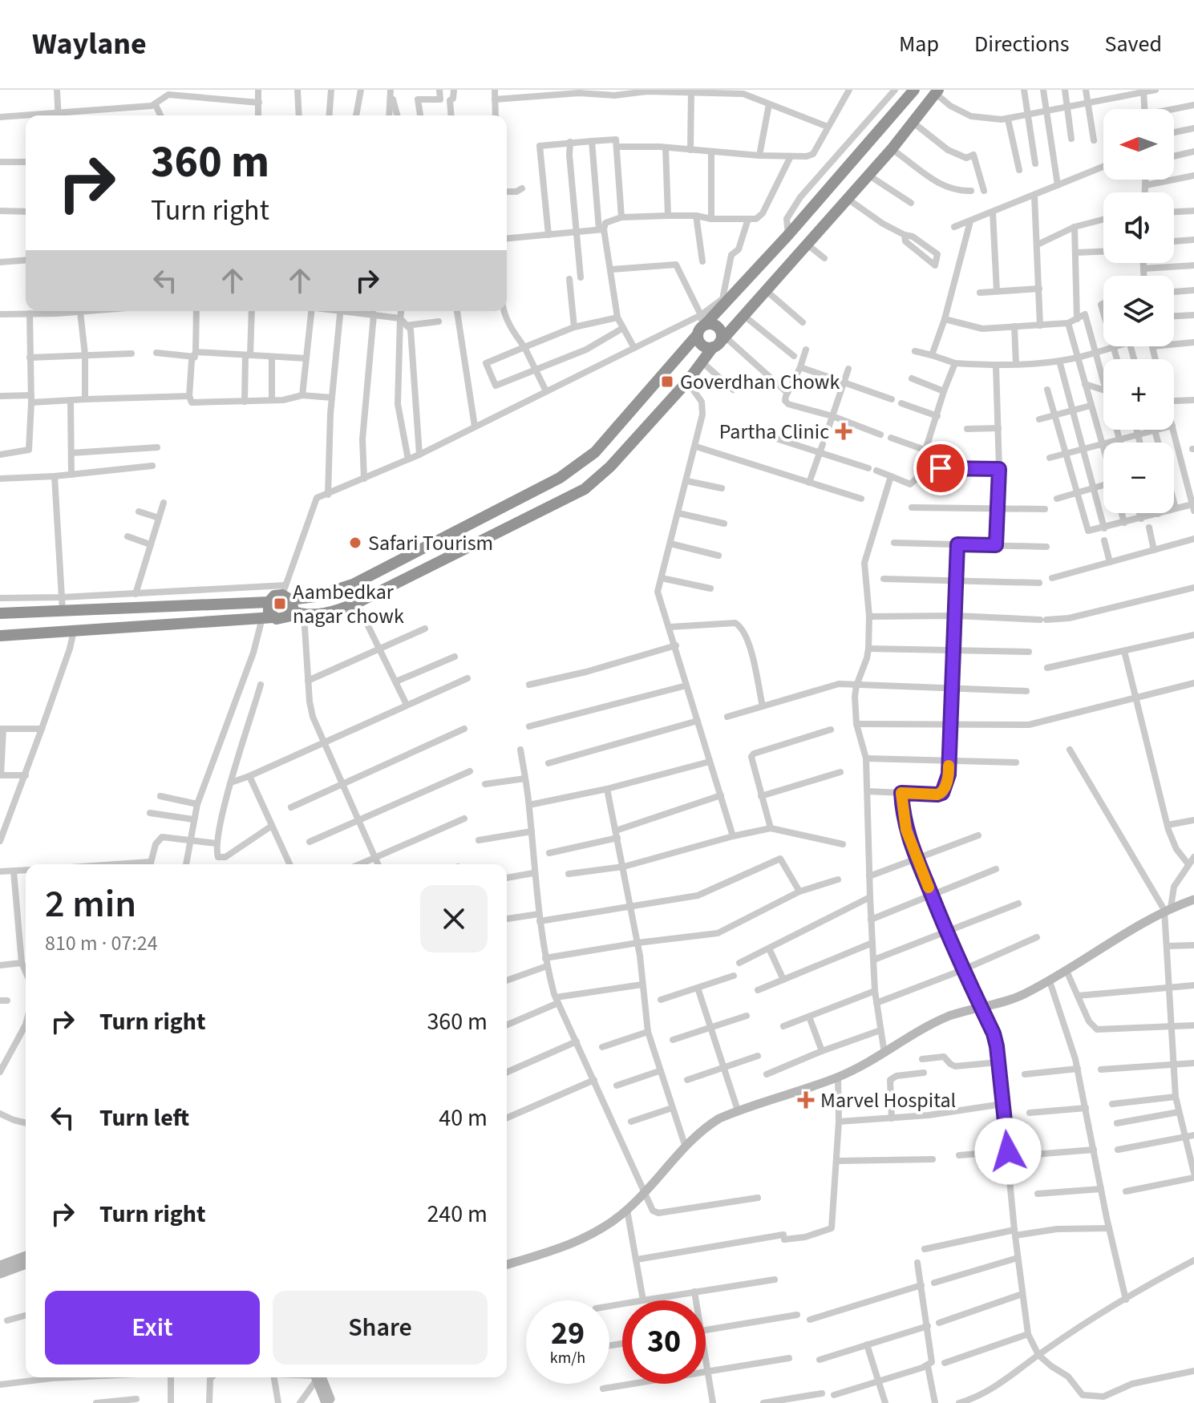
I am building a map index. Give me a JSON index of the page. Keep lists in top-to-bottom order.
{
  "places": {
    "transit": ["Goverdhan Chowk", "Aambedkar nagar chowk"],
    "health": ["Partha Clinic", "Marvel Hospital"],
    "other": ["Safari Tourism"]
  },
  "north": "left",
  "page": {
    "header": "Waylane",
    "nav": ["Map", "Directions", "Saved"],
    "map_buttons": ["+", "−"],
    "turn": ["360 m", "Turn right"],
    "heading": ["2 min", "810 m · 07:24"],
    "list": [
      {
        "name": "Turn right",
        "value": "360 m"
      },
      {
        "name": "Turn left",
        "value": "40 m"
      },
      {
        "name": "Turn right",
        "value": "240 m"
      }
    ],
    "buttons": ["Exit", "Share"],
    "speed": "29 km/h",
    "limit": "30"
  }
}
